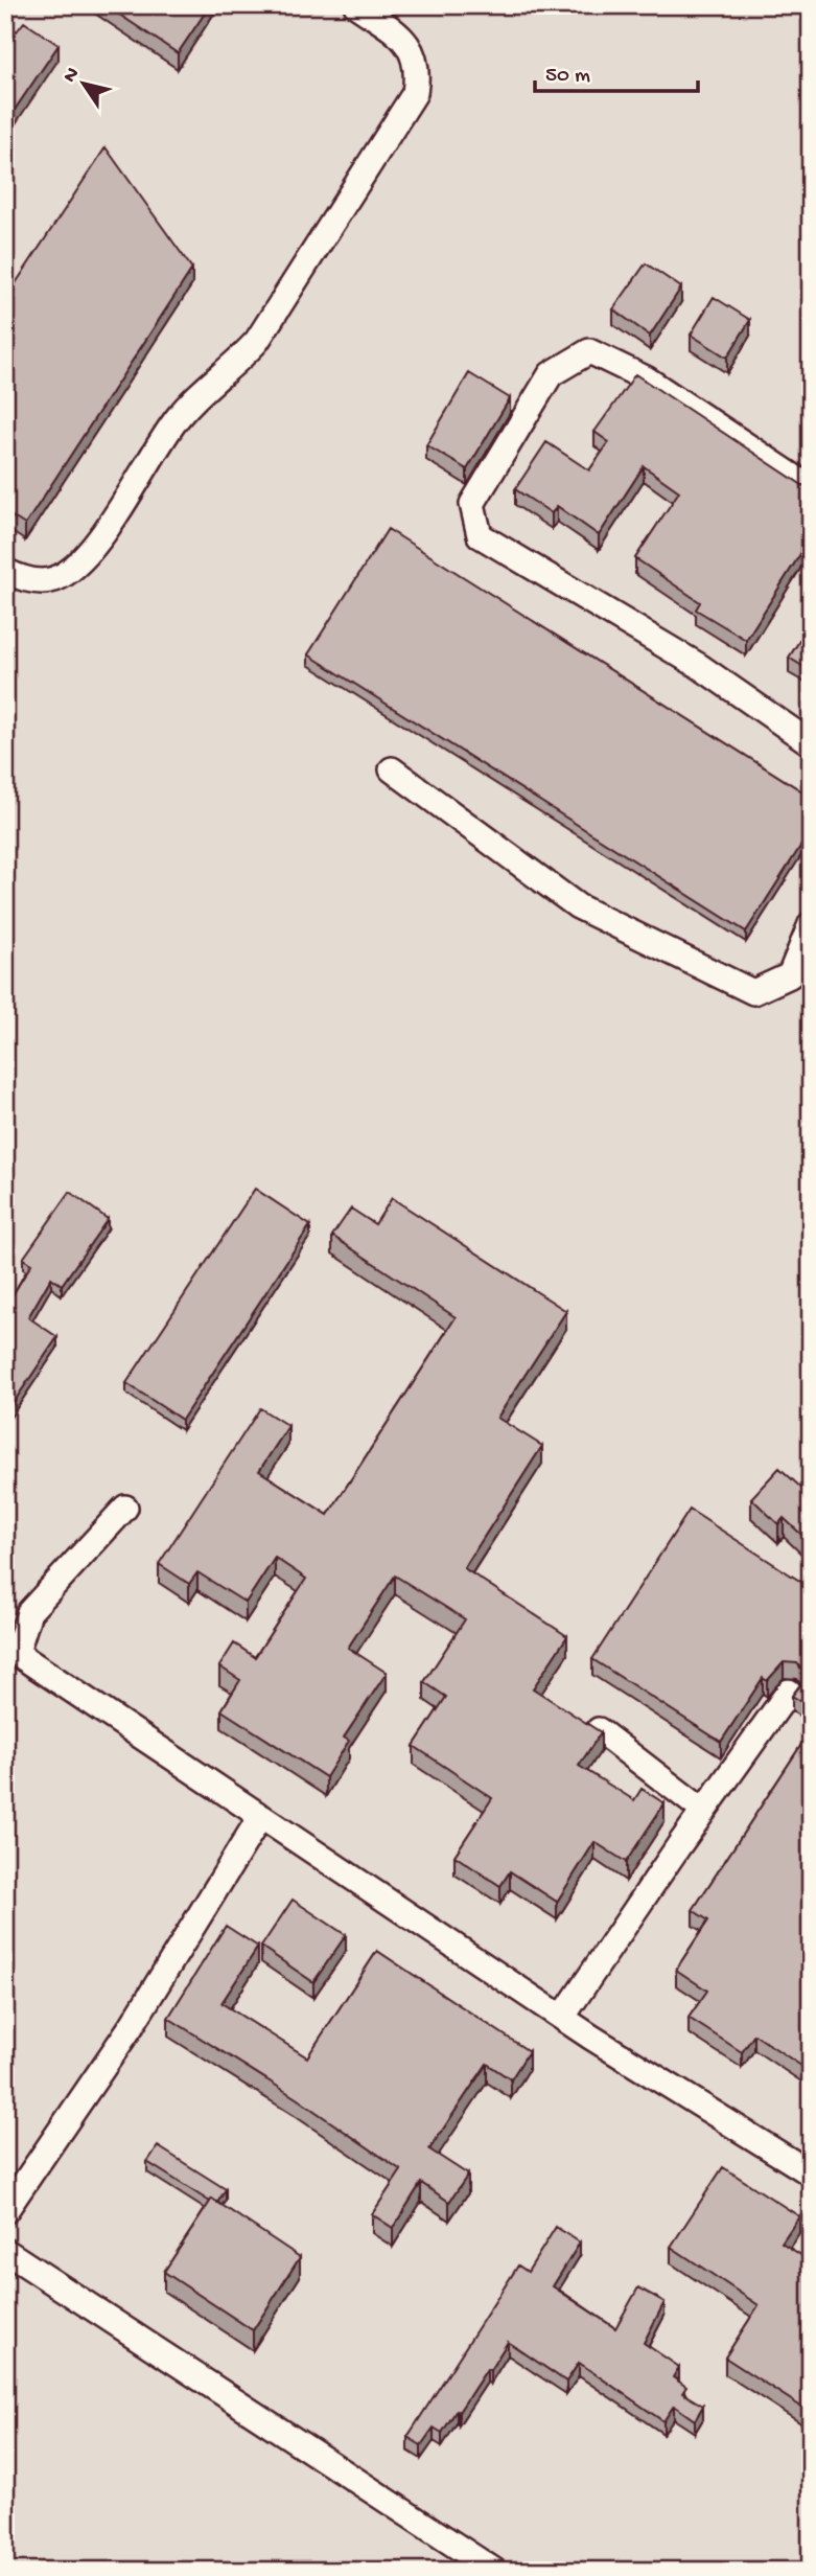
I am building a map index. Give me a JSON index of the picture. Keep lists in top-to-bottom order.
{
  "scale_bar": "50 m",
  "north": "top left"
}
